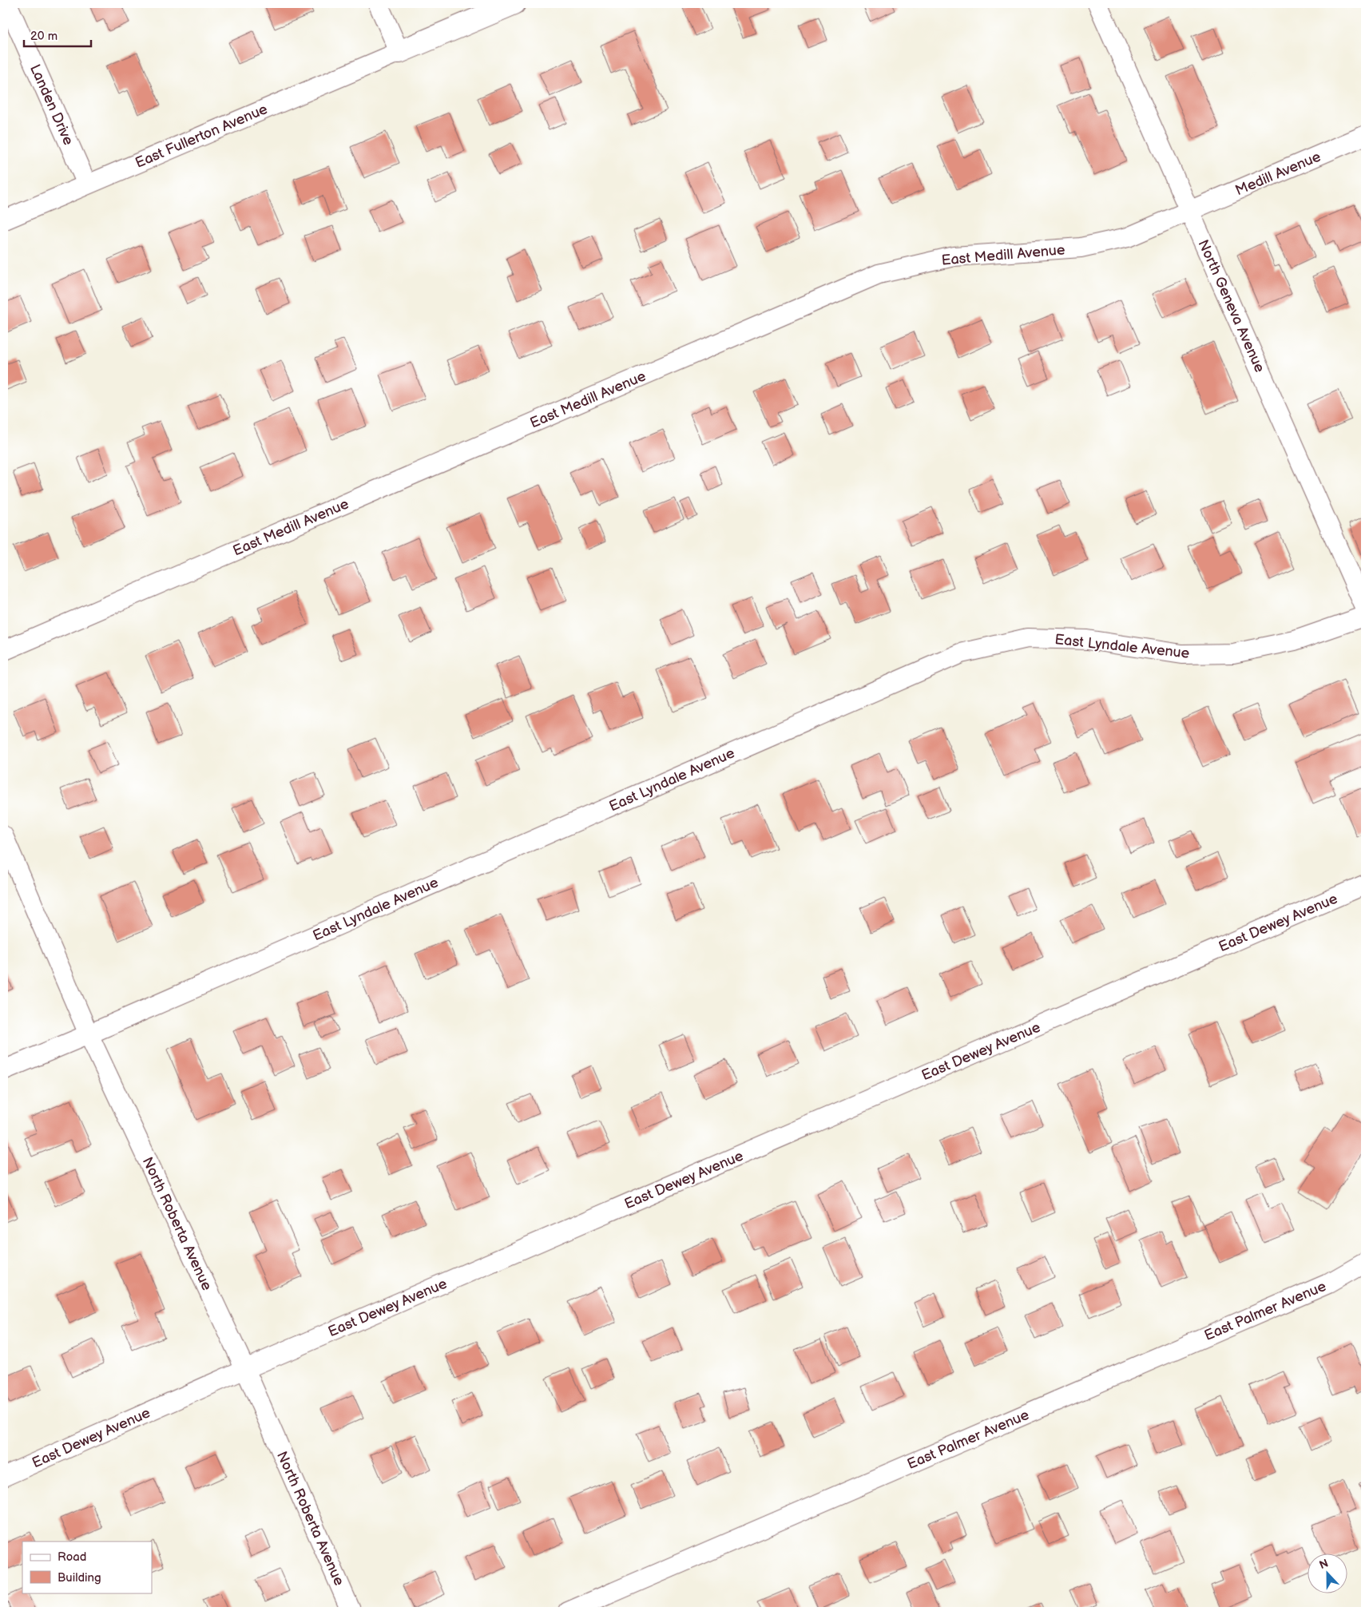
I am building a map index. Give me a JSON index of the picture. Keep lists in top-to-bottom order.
{
  "streets": {
    "street": [
      "Landen Drive",
      "East Fullerton Avenue",
      "Medill Avenue",
      "East Medill Avenue",
      "North Geneva Avenue",
      "East Lyndale Avenue",
      "East Dewey Avenue",
      "North Roberta Avenue",
      "East Palmer Avenue"
    ]
  },
  "crossings": [
    ["Landen Drive", "East Fullerton Avenue"],
    ["Medill Avenue", "East Medill Avenue"],
    ["Medill Avenue", "North Geneva Avenue"],
    ["East Medill Avenue", "North Geneva Avenue"],
    ["East Lyndale Avenue", "North Roberta Avenue"],
    ["East Dewey Avenue", "North Roberta Avenue"]
  ],
  "legend": ["Road", "Building"],
  "scale_bar": "20 m",
  "north": "top"
}
